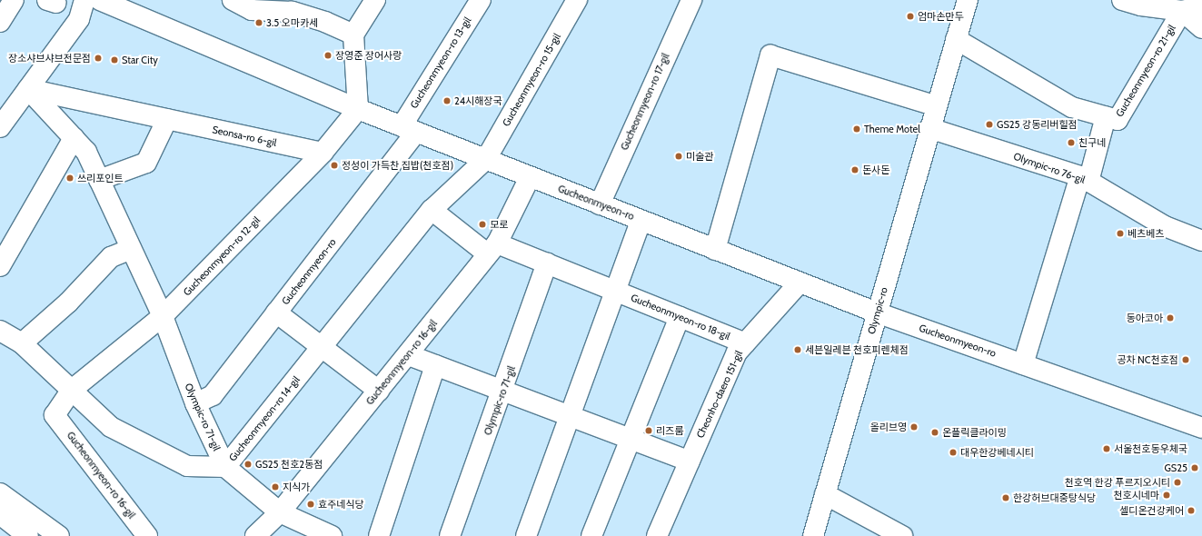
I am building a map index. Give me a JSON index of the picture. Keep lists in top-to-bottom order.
{
  "streets": {
    "street": [
      "Gucheonmyeon-ro 13-gil",
      "Gucheonmyeon-ro 21-gil",
      "Gucheonmyeon-ro 15-gil",
      "Gucheonmyeon-ro 17-gil",
      "Seonsa-ro 6-gil",
      "Olympic-ro 76-gil",
      "Gucheonmyeon-ro",
      "Gucheonmyeon-ro 12-gil",
      "Olympic-ro",
      "Gucheonmyeon-ro 18-gil",
      "Gucheonmyeon-ro 16-gil",
      "Cheonho-daero 151-gil",
      "Olympic-ro 71-gil",
      "Gucheonmyeon-ro 14-gil"
    ]
  },
  "crossings": [
    ["Gucheonmyeon-ro 13-gil", "Gucheonmyeon-ro"],
    ["Gucheonmyeon-ro 21-gil", "Olympic-ro 76-gil"],
    ["Gucheonmyeon-ro 21-gil", "Gucheonmyeon-ro"],
    ["Gucheonmyeon-ro 15-gil", "Gucheonmyeon-ro"],
    ["Gucheonmyeon-ro 15-gil", "Gucheonmyeon-ro 14-gil"],
    ["Gucheonmyeon-ro 17-gil", "Gucheonmyeon-ro"],
    ["Seonsa-ro 6-gil", "Gucheonmyeon-ro 12-gil"],
    ["Seonsa-ro 6-gil", "Olympic-ro 71-gil"],
    ["Olympic-ro 76-gil", "Olympic-ro"],
    ["Gucheonmyeon-ro", "Gucheonmyeon-ro 12-gil"],
    ["Gucheonmyeon-ro", "Olympic-ro"],
    ["Gucheonmyeon-ro", "Gucheonmyeon-ro 16-gil"],
    ["Gucheonmyeon-ro", "Cheonho-daero 151-gil"],
    ["Gucheonmyeon-ro", "Olympic-ro 71-gil"],
    ["Gucheonmyeon-ro", "Gucheonmyeon-ro 14-gil"],
    ["Gucheonmyeon-ro 12-gil", "Gucheonmyeon-ro 16-gil"],
    ["Gucheonmyeon-ro 12-gil", "Olympic-ro 71-gil"],
    ["Gucheonmyeon-ro 12-gil", "Gucheonmyeon-ro 14-gil"],
    ["Gucheonmyeon-ro 18-gil", "Gucheonmyeon-ro 16-gil"],
    ["Gucheonmyeon-ro 18-gil", "Cheonho-daero 151-gil"],
    ["Gucheonmyeon-ro 18-gil", "Olympic-ro 71-gil"],
    ["Gucheonmyeon-ro 16-gil", "Olympic-ro 71-gil"],
    ["Olympic-ro 71-gil", "Gucheonmyeon-ro 14-gil"]
  ],
  "places": [
    "엄마손만두",
    "3.5 오마카세",
    "장영준 장어사랑",
    "장소샤브샤브전문점",
    "Star City",
    "24시해장국",
    "GS25 강동리버힐점",
    "Theme Motel",
    "친구네",
    "미술관",
    "정성이 가득찬 집밥(천호점)",
    "돈사돈",
    "쓰리포인트",
    "모로",
    "베츠베츠",
    "동아코아",
    "세븐일레븐 천호피렌체점",
    "공차 NC천호점",
    "올리브영",
    "리즈룸",
    "온플릭클라이밍",
    "서울천호동우체국",
    "대우한강베네시티",
    "GS25 천호2동점",
    "GS25",
    "천호역 한강 푸르지오시티",
    "지식가",
    "천호시네마",
    "한강허브대중탕식당",
    "효주네식당",
    "셀디온건강케어"
  ]
}
